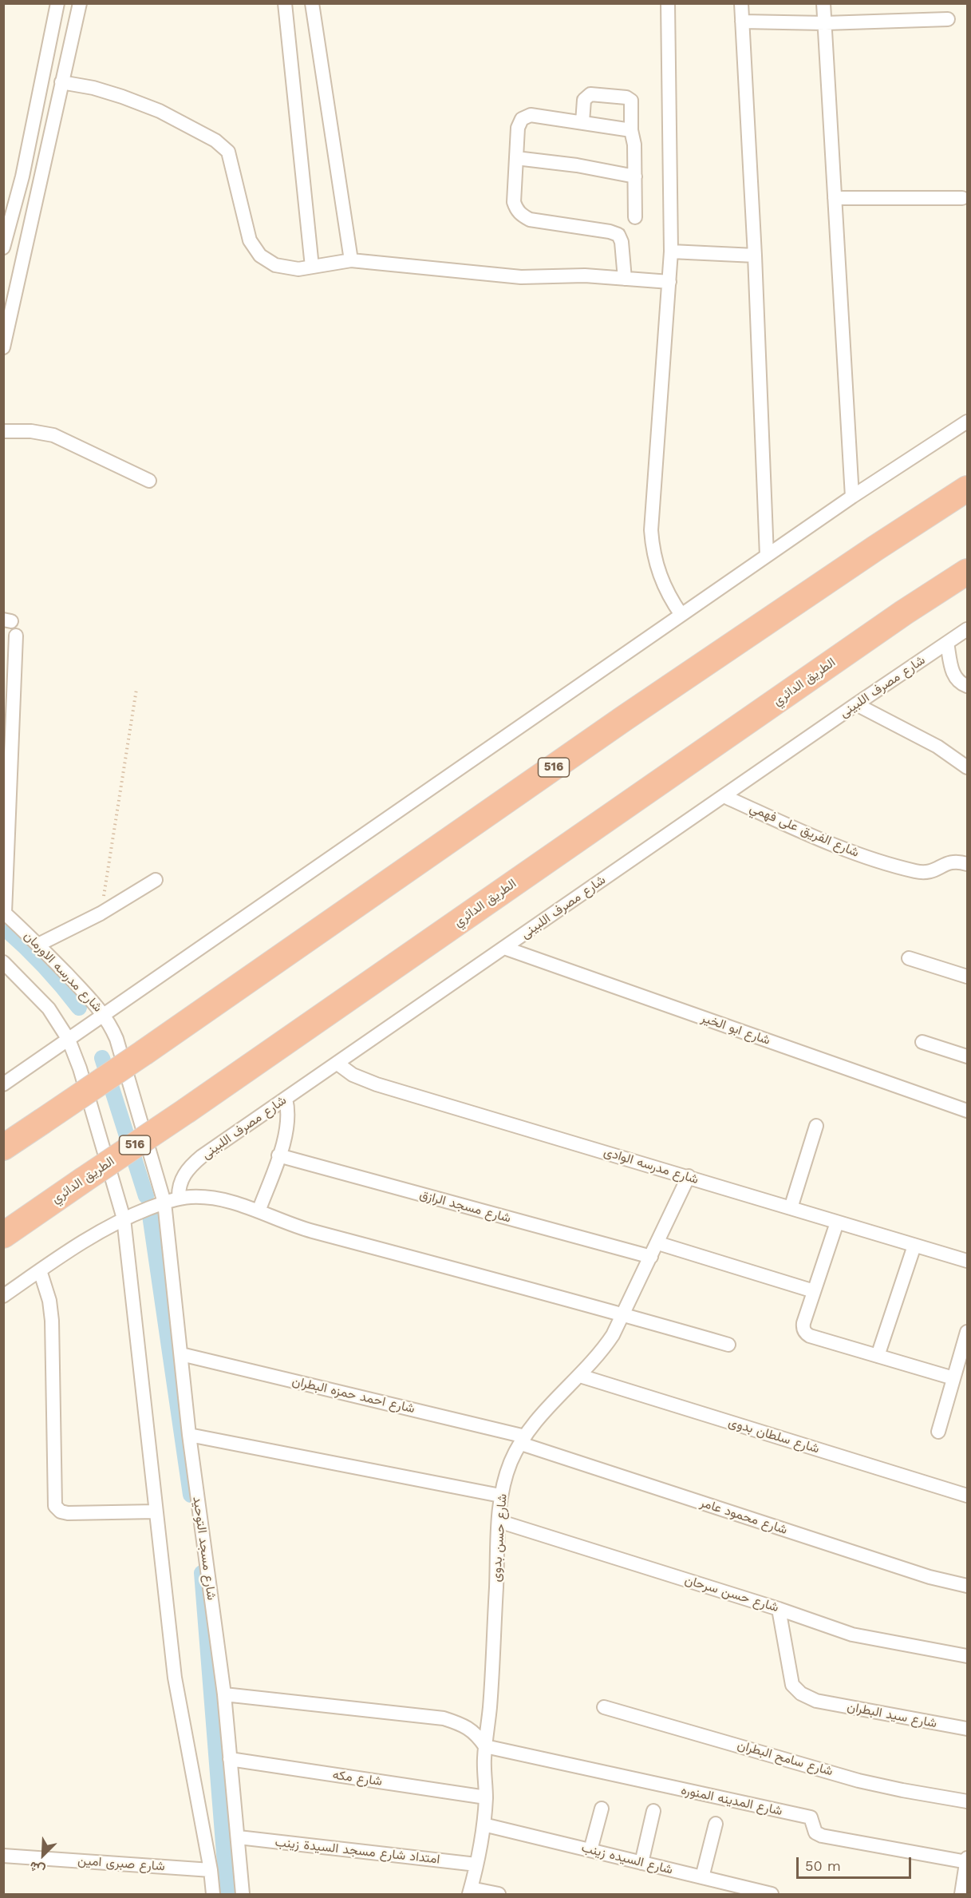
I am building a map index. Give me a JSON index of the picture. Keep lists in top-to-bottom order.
{
  "streets": {
    "highway": ["الطريق الدائري", "516"],
    "street": [
      "شارع مصرف اللبينى",
      "شارع الفريق على فهمي",
      "شارع مدرسه الاورمان",
      "شارع ابو الخير",
      "شارع مدرسه الوادى",
      "شارع مسجد الرازق",
      "شارع احمد حمزه البطران",
      "شارع سلطان بدوى",
      "شارع محمود عامر",
      "شارع حسن بدوى",
      "شارع مسجد التوحيد",
      "شارع حسن سرحان",
      "شارع سيد البطران",
      "شارع سامح البطران",
      "شارع مكه",
      "شارع المدينه المنوره",
      "امتداد شارع مسجد السيدة زينب",
      "شارع السيده زينب",
      "شارع صبرى امين"
    ]
  },
  "crossings": [
    ["شارع مصرف اللبينى", "شارع الفريق على فهمي"],
    ["شارع مصرف اللبينى", "شارع ابو الخير"],
    ["شارع مصرف اللبينى", "شارع مدرسه الوادى"],
    ["شارع مدرسه الاورمان", "شارع مسجد التوحيد"],
    ["شارع مدرسه الوادى", "شارع حسن بدوى"],
    ["شارع مسجد الرازق", "شارع حسن بدوى"],
    ["شارع احمد حمزه البطران", "شارع محمود عامر"],
    ["شارع احمد حمزه البطران", "شارع حسن بدوى"],
    ["شارع احمد حمزه البطران", "شارع مسجد التوحيد"],
    ["شارع سلطان بدوى", "شارع حسن بدوى"],
    ["شارع محمود عامر", "شارع حسن بدوى"],
    ["شارع حسن بدوى", "شارع حسن سرحان"],
    ["شارع حسن بدوى", "شارع مكه"],
    ["شارع حسن بدوى", "شارع المدينه المنوره"],
    ["شارع حسن بدوى", "امتداد شارع مسجد السيدة زينب"],
    ["شارع حسن بدوى", "شارع السيده زينب"],
    ["شارع مسجد التوحيد", "شارع مكه"],
    ["شارع مسجد التوحيد", "امتداد شارع مسجد السيدة زينب"],
    ["شارع حسن سرحان", "شارع سيد البطران"]
  ],
  "scale_bar": "50 m",
  "north": "bottom left"
}
